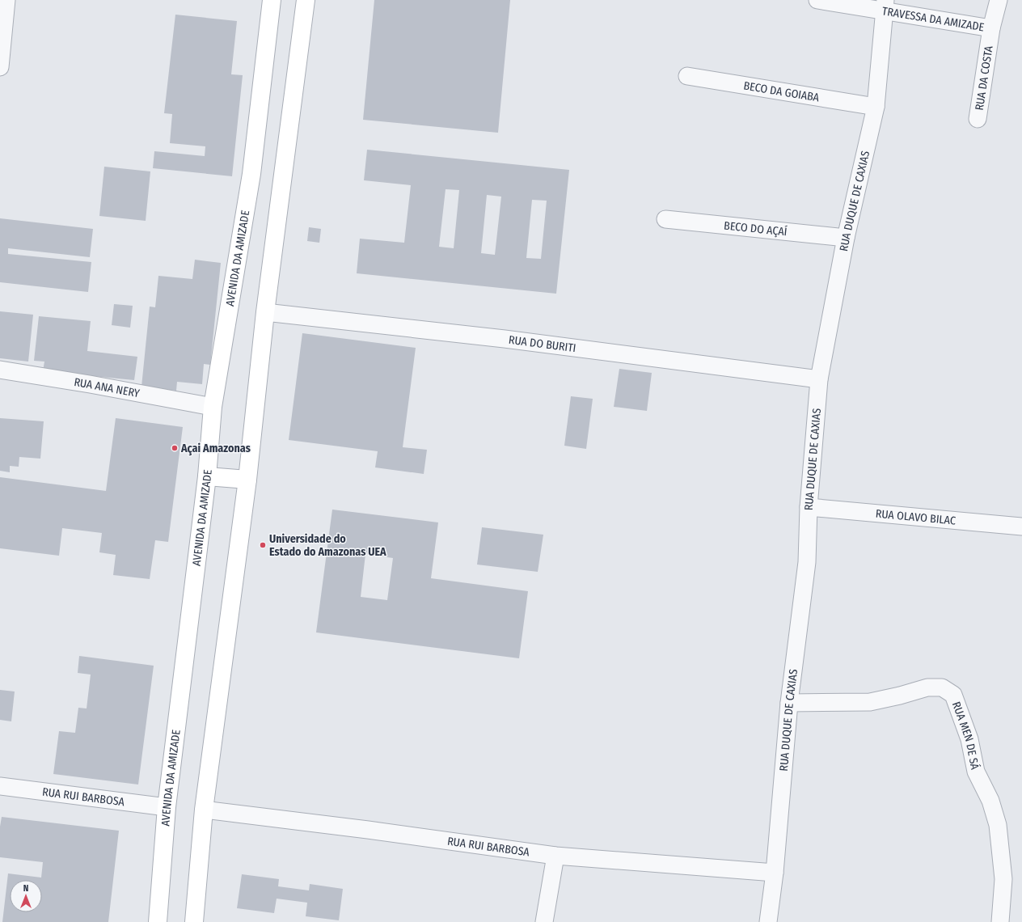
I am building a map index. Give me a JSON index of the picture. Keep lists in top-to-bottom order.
{
  "streets": {
    "main road": ["AVENIDA DA AMIZADE"],
    "street": [
      "TRAVESSA DA AMIZADE",
      "RUA DA COSTA",
      "BECO DA GOIABA",
      "RUA DUQUE DE CAXIAS",
      "BECO DO AÇAÍ",
      "RUA DO BURITI",
      "RUA ANA NERY",
      "RUA OLAVO BILAC",
      "RUA MEN DE SÁ",
      "RUA RUI BARBOSA"
    ]
  },
  "crossings": [
    ["TRAVESSA DA AMIZADE", "RUA DA COSTA"],
    ["TRAVESSA DA AMIZADE", "RUA DUQUE DE CAXIAS"],
    ["BECO DA GOIABA", "RUA DUQUE DE CAXIAS"],
    ["RUA DUQUE DE CAXIAS", "BECO DO AÇAÍ"],
    ["RUA DUQUE DE CAXIAS", "RUA DO BURITI"],
    ["RUA DUQUE DE CAXIAS", "RUA OLAVO BILAC"],
    ["RUA DUQUE DE CAXIAS", "RUA MEN DE SÁ"],
    ["RUA DUQUE DE CAXIAS", "RUA RUI BARBOSA"],
    ["AVENIDA DA AMIZADE", "RUA ANA NERY"],
    ["AVENIDA DA AMIZADE", "RUA RUI BARBOSA"]
  ],
  "places": ["Açai Amazonas", "Universidade do Estado do Amazonas UEA"],
  "north": "top"
}
